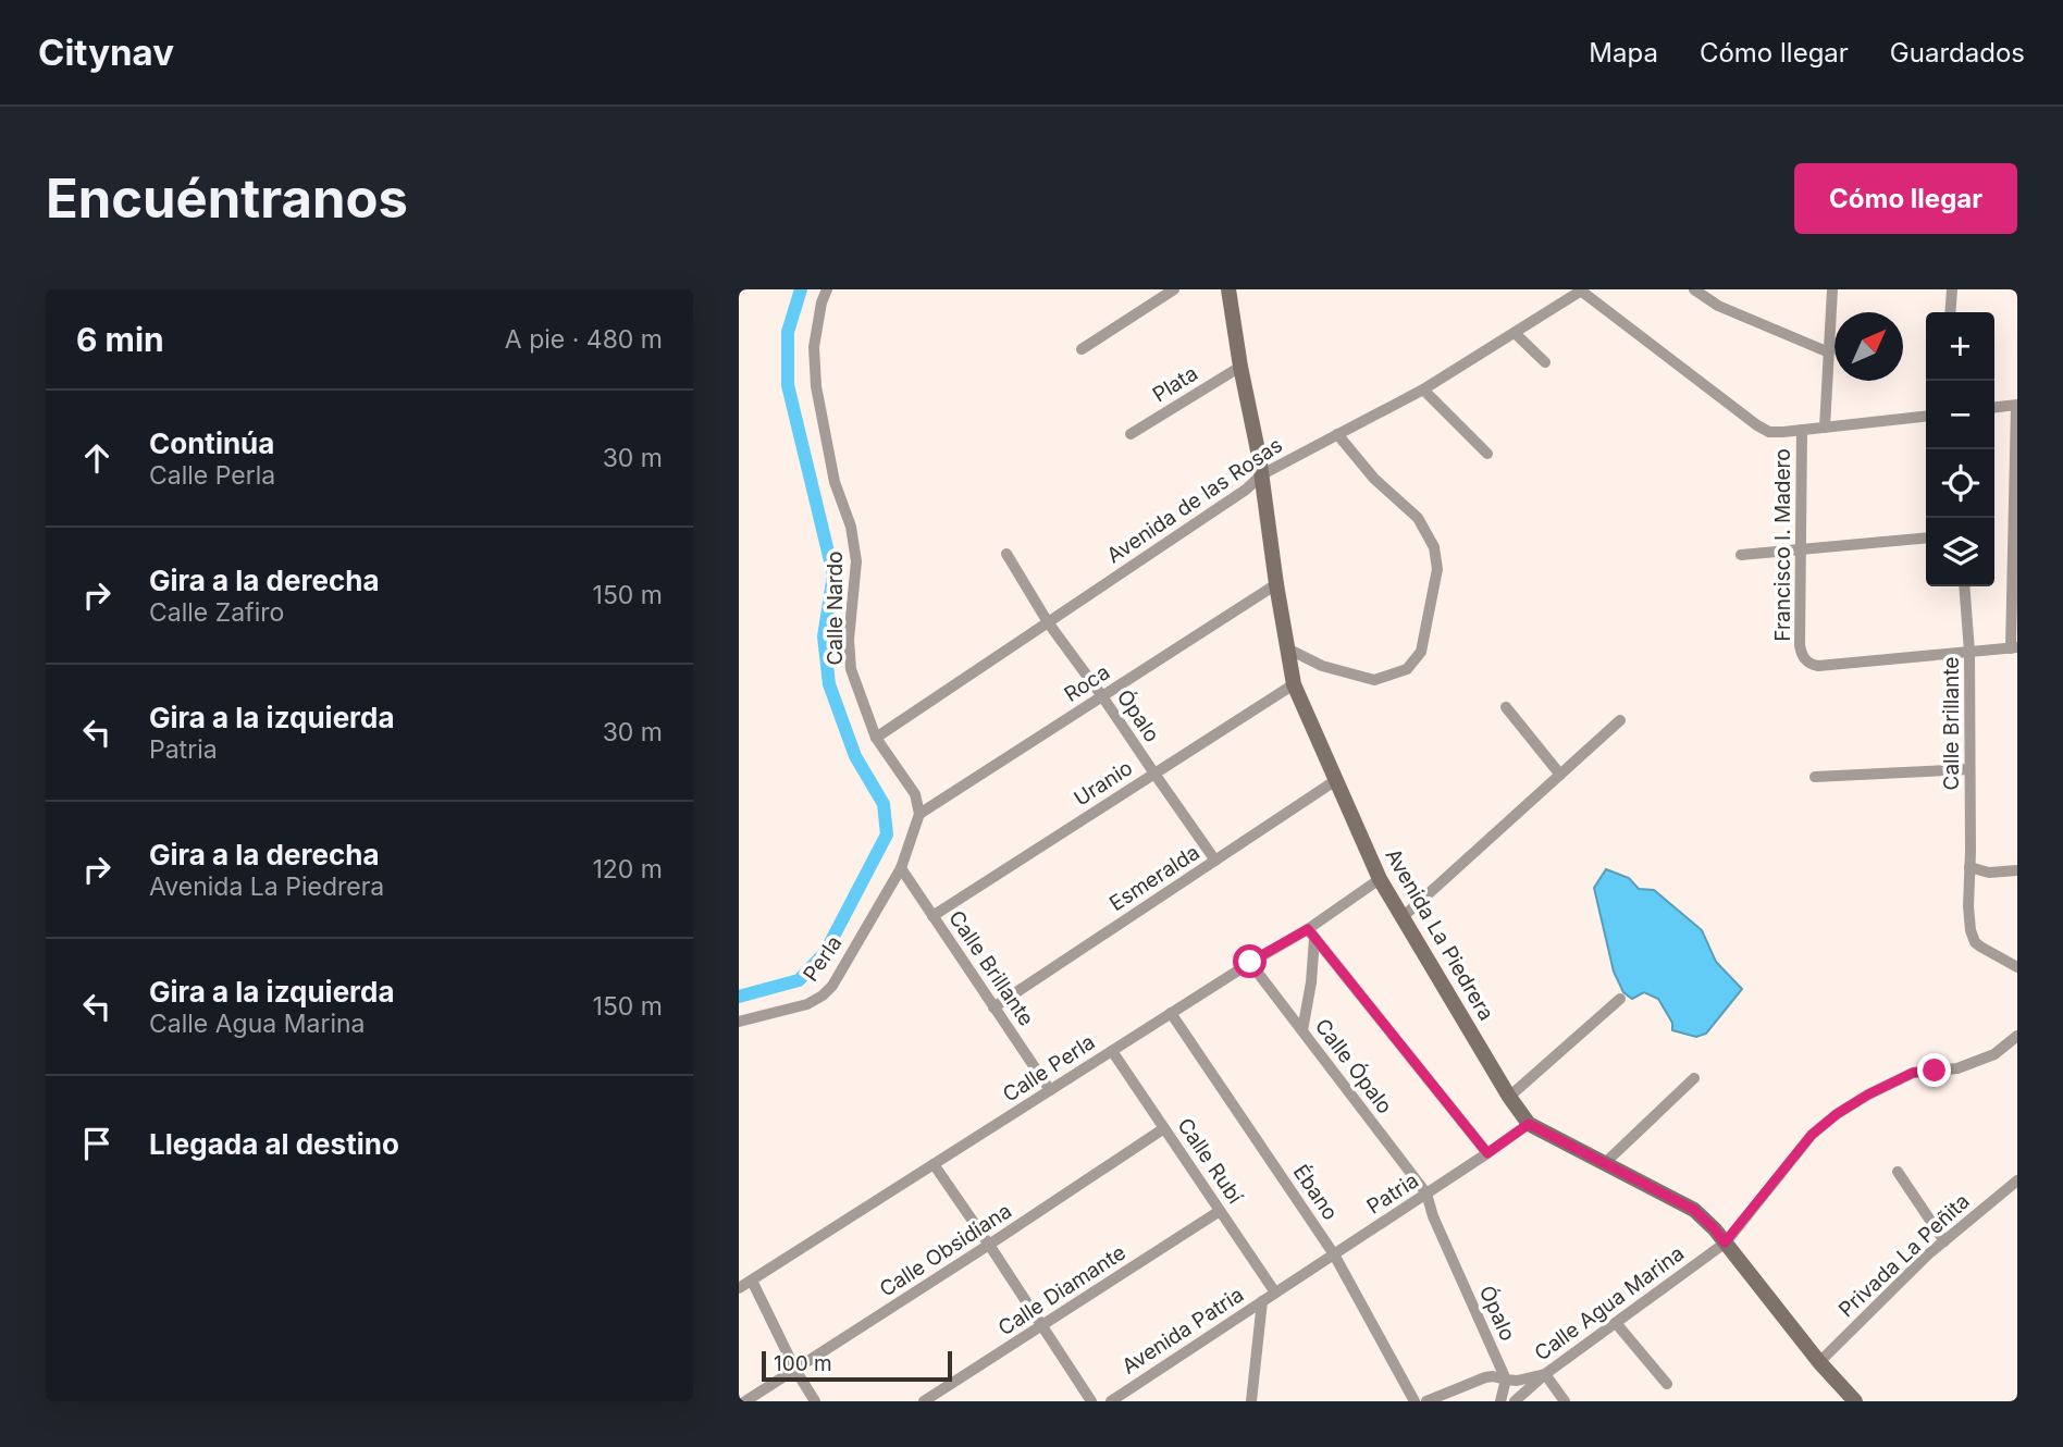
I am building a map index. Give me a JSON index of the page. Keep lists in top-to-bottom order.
{
  "streets": {
    "street": [
      "Plata",
      "Avenida de las Rosas",
      "Francisco I. Madero",
      "Calle Nardo",
      "Roca",
      "Ópalo",
      "Calle Brillante",
      "Uranio",
      "Esmeralda",
      "Avenida La Piedrera",
      "Perla",
      "Calle Ópalo",
      "Calle Perla",
      "Calle Rubí",
      "Ébano",
      "Patria",
      "Calle Obsidiana",
      "Privada La Peñita",
      "Calle Diamante",
      "Calle Agua Marina",
      "Avenida Patria"
    ]
  },
  "crossings": [
    ["Plata", "Avenida La Piedrera"],
    ["Avenida de las Rosas", "Calle Nardo"],
    ["Avenida de las Rosas", "Ópalo"],
    ["Avenida de las Rosas", "Avenida La Piedrera"],
    ["Francisco I. Madero", "Calle Brillante"],
    ["Calle Nardo", "Roca"],
    ["Roca", "Ópalo"],
    ["Roca", "Avenida La Piedrera"],
    ["Ópalo", "Uranio"],
    ["Ópalo", "Esmeralda"],
    ["Ópalo", "Calle Ópalo"],
    ["Ópalo", "Patria"],
    ["Calle Brillante", "Uranio"],
    ["Calle Brillante", "Esmeralda"],
    ["Calle Brillante", "Perla"],
    ["Calle Brillante", "Calle Perla"],
    ["Uranio", "Avenida La Piedrera"],
    ["Esmeralda", "Avenida La Piedrera"],
    ["Avenida La Piedrera", "Calle Perla"],
    ["Avenida La Piedrera", "Patria"],
    ["Avenida La Piedrera", "Privada La Peñita"],
    ["Avenida La Piedrera", "Calle Agua Marina"],
    ["Calle Ópalo", "Calle Perla"],
    ["Calle Ópalo", "Patria"],
    ["Calle Perla", "Calle Rubí"],
    ["Calle Perla", "Ébano"],
    ["Calle Rubí", "Patria"],
    ["Calle Rubí", "Calle Obsidiana"],
    ["Calle Rubí", "Calle Diamante"],
    ["Calle Rubí", "Avenida Patria"],
    ["Ébano", "Patria"],
    ["Patria", "Avenida Patria"]
  ],
  "scale_bar": "100 m",
  "north": "top right",
  "page": {
    "header": "Citynav",
    "nav": ["Mapa", "Cómo llegar", "Guardados"],
    "buttons": "Cómo llegar",
    "title": "Encuéntranos",
    "heading": ["6 min", "A pie · 480 m"],
    "map_buttons": ["+", "−"],
    "list": [
      ["Continúa", "Calle Perla", "30 m"],
      ["Gira a la derecha", "Calle Zafiro", "150 m"],
      ["Gira a la izquierda", "Patria", "30 m"],
      ["Gira a la derecha", "Avenida La Piedrera", "120 m"],
      ["Gira a la izquierda", "Calle Agua Marina", "150 m"],
      "Llegada al destino"
    ],
    "scale": "100 m"
  }
}
